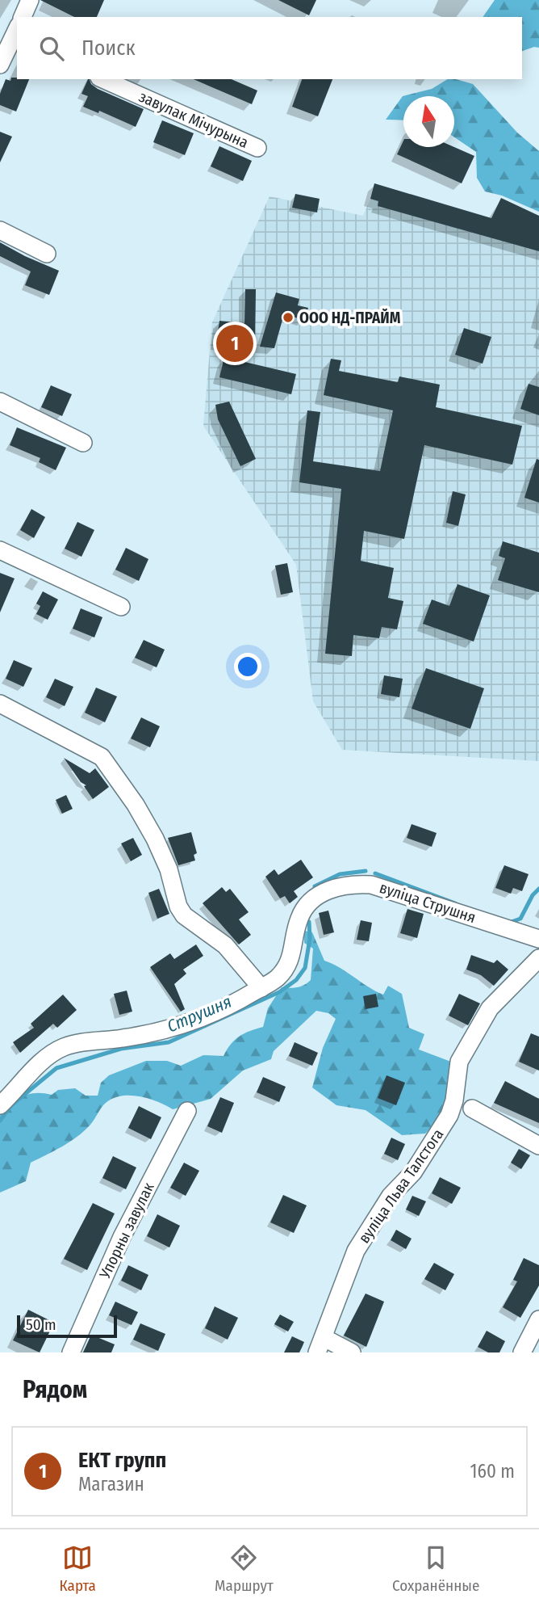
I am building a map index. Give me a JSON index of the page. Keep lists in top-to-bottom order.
{
  "streets": {
    "street": [
      "завулак Мічурына",
      "вуліца Струшня",
      "вуліца Льва Талстога",
      "Упорны завулак"
    ]
  },
  "water": ["Струшня"],
  "places": ["ООО НД-ПРАЙМ"],
  "scale_bar": "50 m",
  "north": "top",
  "page": {
    "search": "Поиск",
    "pins": "1",
    "scale": "50 m",
    "heading": "Рядом",
    "list": [
      {
        "mark": "1",
        "name": "ЕКТ групп",
        "note": "Магазин",
        "value": "160 m"
      }
    ],
    "nav": ["Карта", "Маршрут", "Сохранённые"]
  }
}
